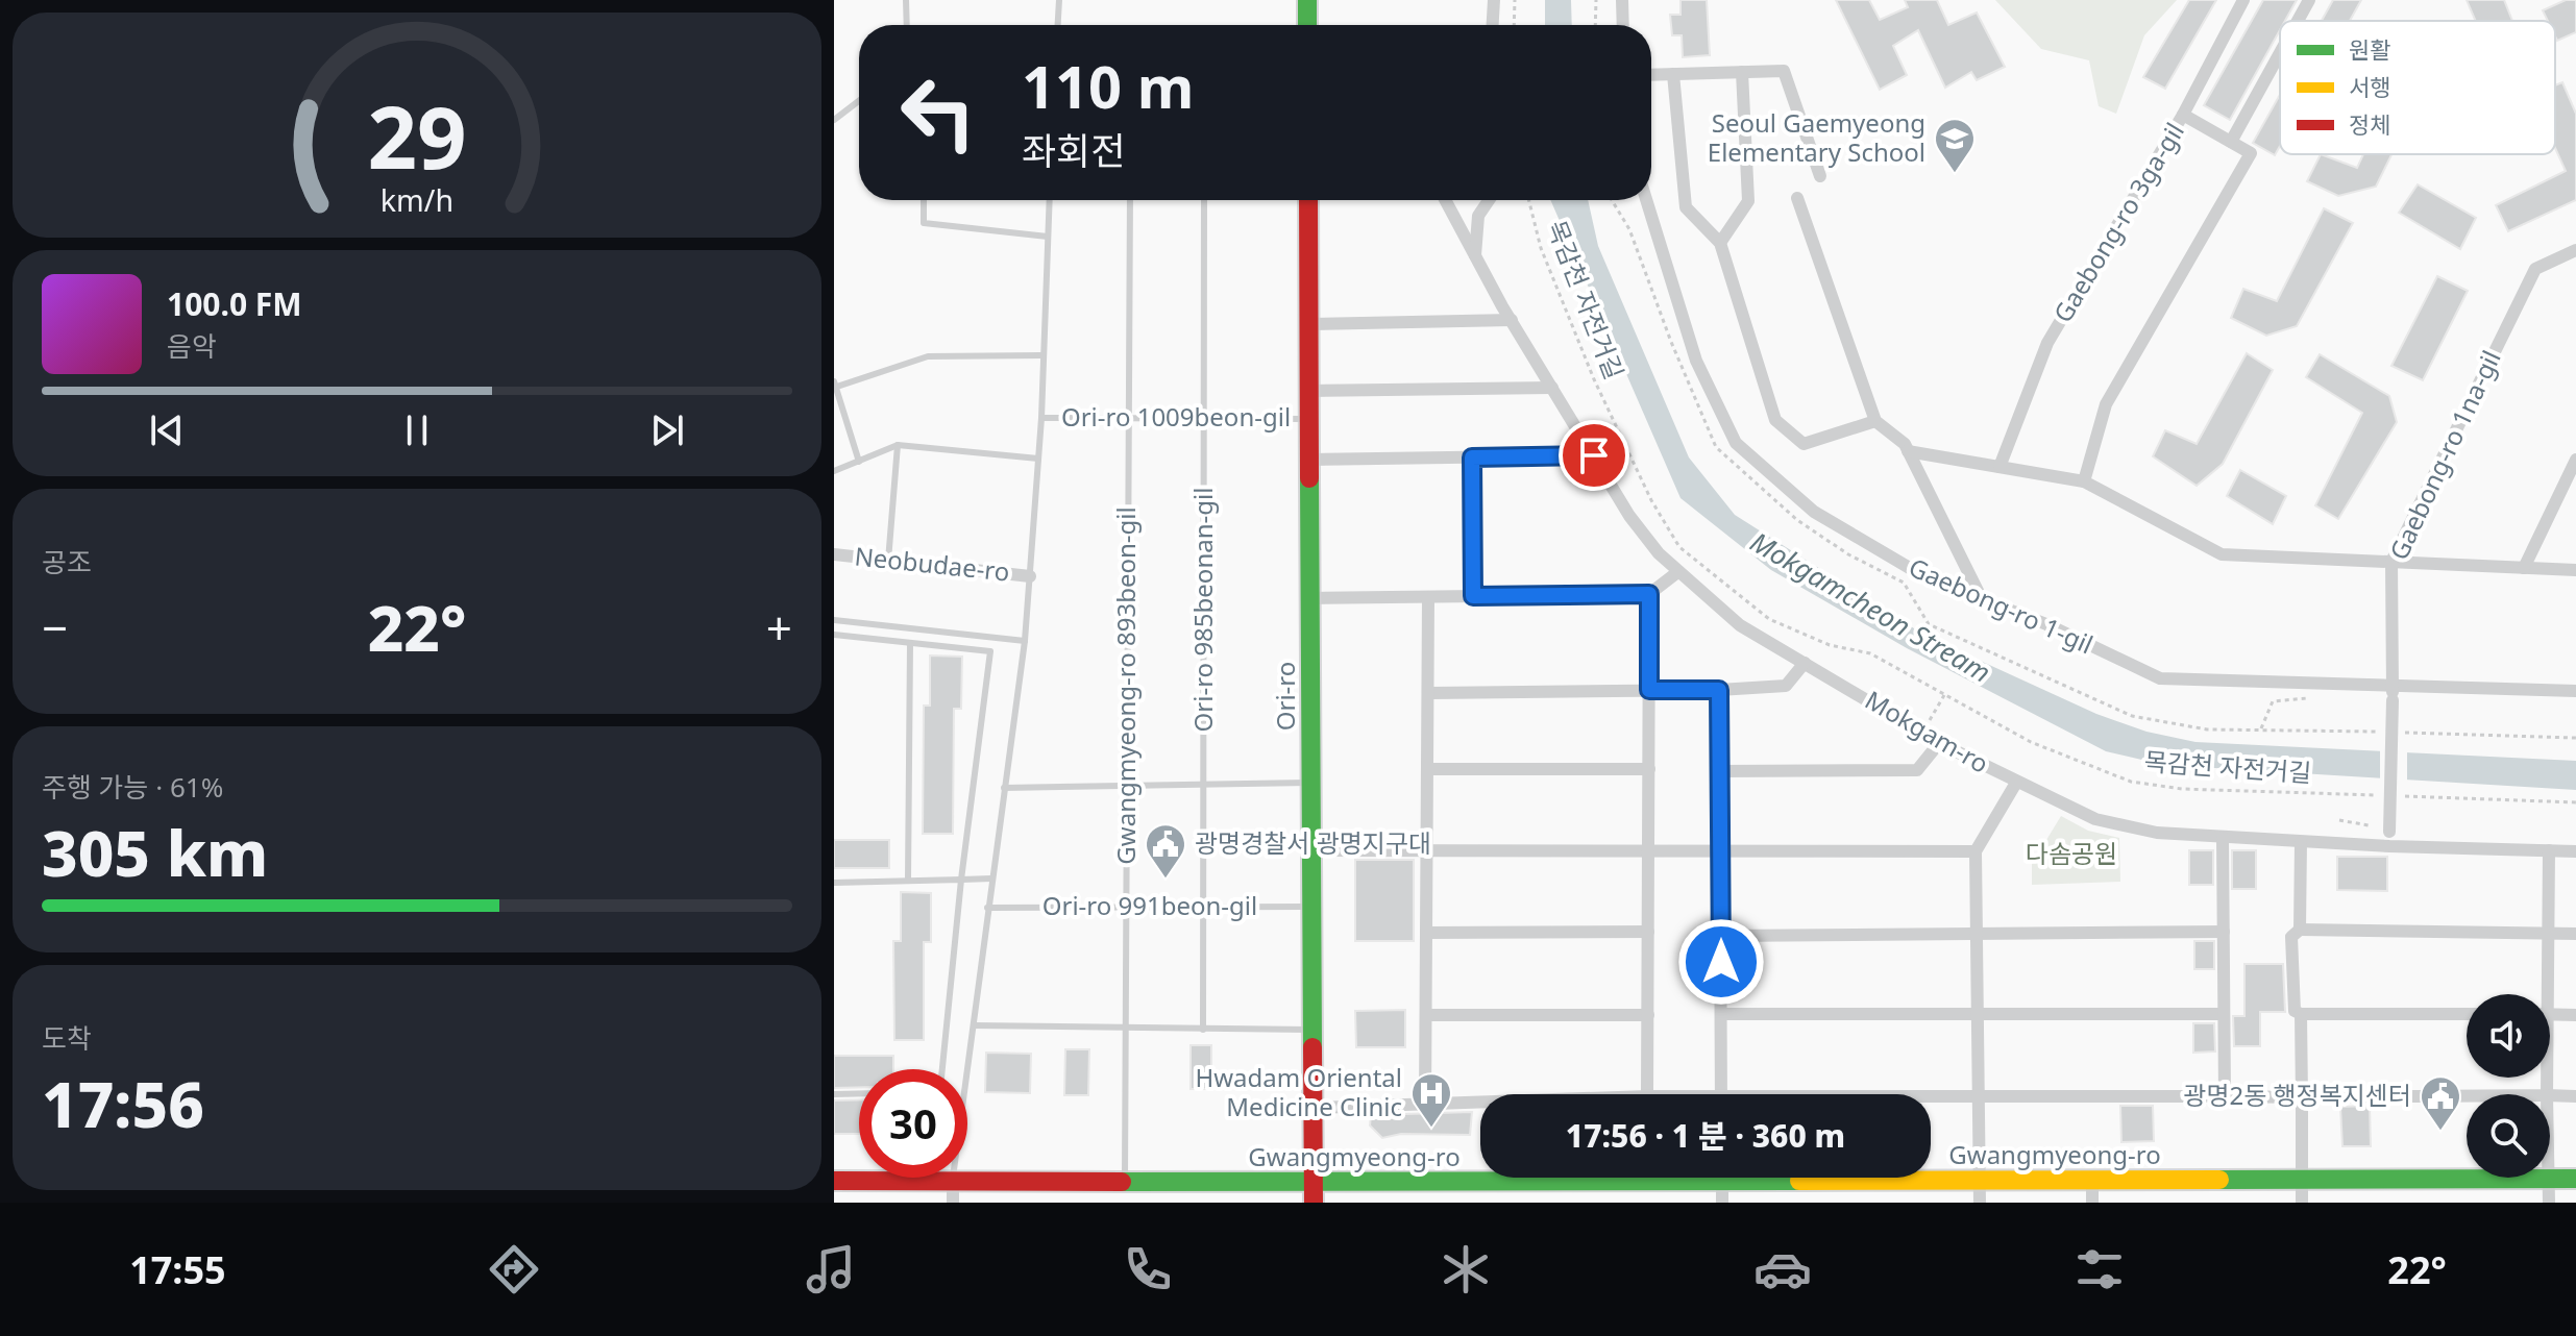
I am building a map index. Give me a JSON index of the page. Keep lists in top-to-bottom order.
{
  "streets": {
    "main road": ["Ori-ro", "Gwangmyeong-ro"],
    "street": [
      "Gaebong-ro 3ga-gil",
      "Gaebong-ro 1na-gil",
      "Neobudae-ro",
      "Gaebong-ro 1-gil",
      "Mokgam-ro"
    ],
    "lane": [
      "Ori-ro 1009beon-gil",
      "Ori-ro 985beonan-gil",
      "Gwangmyeong-ro 893beon-gil",
      "Ori-ro 991beon-gil"
    ],
    "path": ["목감천 자전거길"]
  },
  "crossings": [
    ["Ori-ro 1009beon-gil", "Ori-ro 985beonan-gil"],
    ["Ori-ro 1009beon-gil", "Gwangmyeong-ro 893beon-gil"],
    ["Ori-ro 1009beon-gil", "Ori-ro"],
    ["Gaebong-ro 1na-gil", "Gaebong-ro 1-gil"],
    ["Gaebong-ro 1na-gil", "Mokgam-ro"],
    ["Ori-ro 985beonan-gil", "Ori-ro 991beon-gil"],
    ["Gwangmyeong-ro 893beon-gil", "Ori-ro 991beon-gil"],
    ["Gwangmyeong-ro 893beon-gil", "Gwangmyeong-ro"],
    ["Ori-ro", "Ori-ro 991beon-gil"],
    ["Ori-ro", "Gwangmyeong-ro"]
  ],
  "water": ["Mokgamcheon Stream"],
  "parks": ["다솜공원"],
  "places": {
    "school or university": ["Seoul Gaemyeong Elementary School"],
    "public building": ["광명경찰서 광명지구대", "광명2동 행정복지센터"],
    "hospital": ["Hwadam Oriental Medicine Clinic"]
  },
  "legend": ["원활", "서행", "정체"],
  "page": {
    "turn": ["110 m", "좌회전"],
    "song": ["100.0 FM", "음악"],
    "tile": [
      "공조",
      ["주행 가능 · 61%", "305 km"],
      ["도착", "17:56"]
    ],
    "heat": ["−", "22°", "+"],
    "limit": "30",
    "trip": "17:56 · 1 분 · 360 m",
    "tabs": ["17:55", "22°"],
    "gauge": ["29", "km/h"]
  }
}
